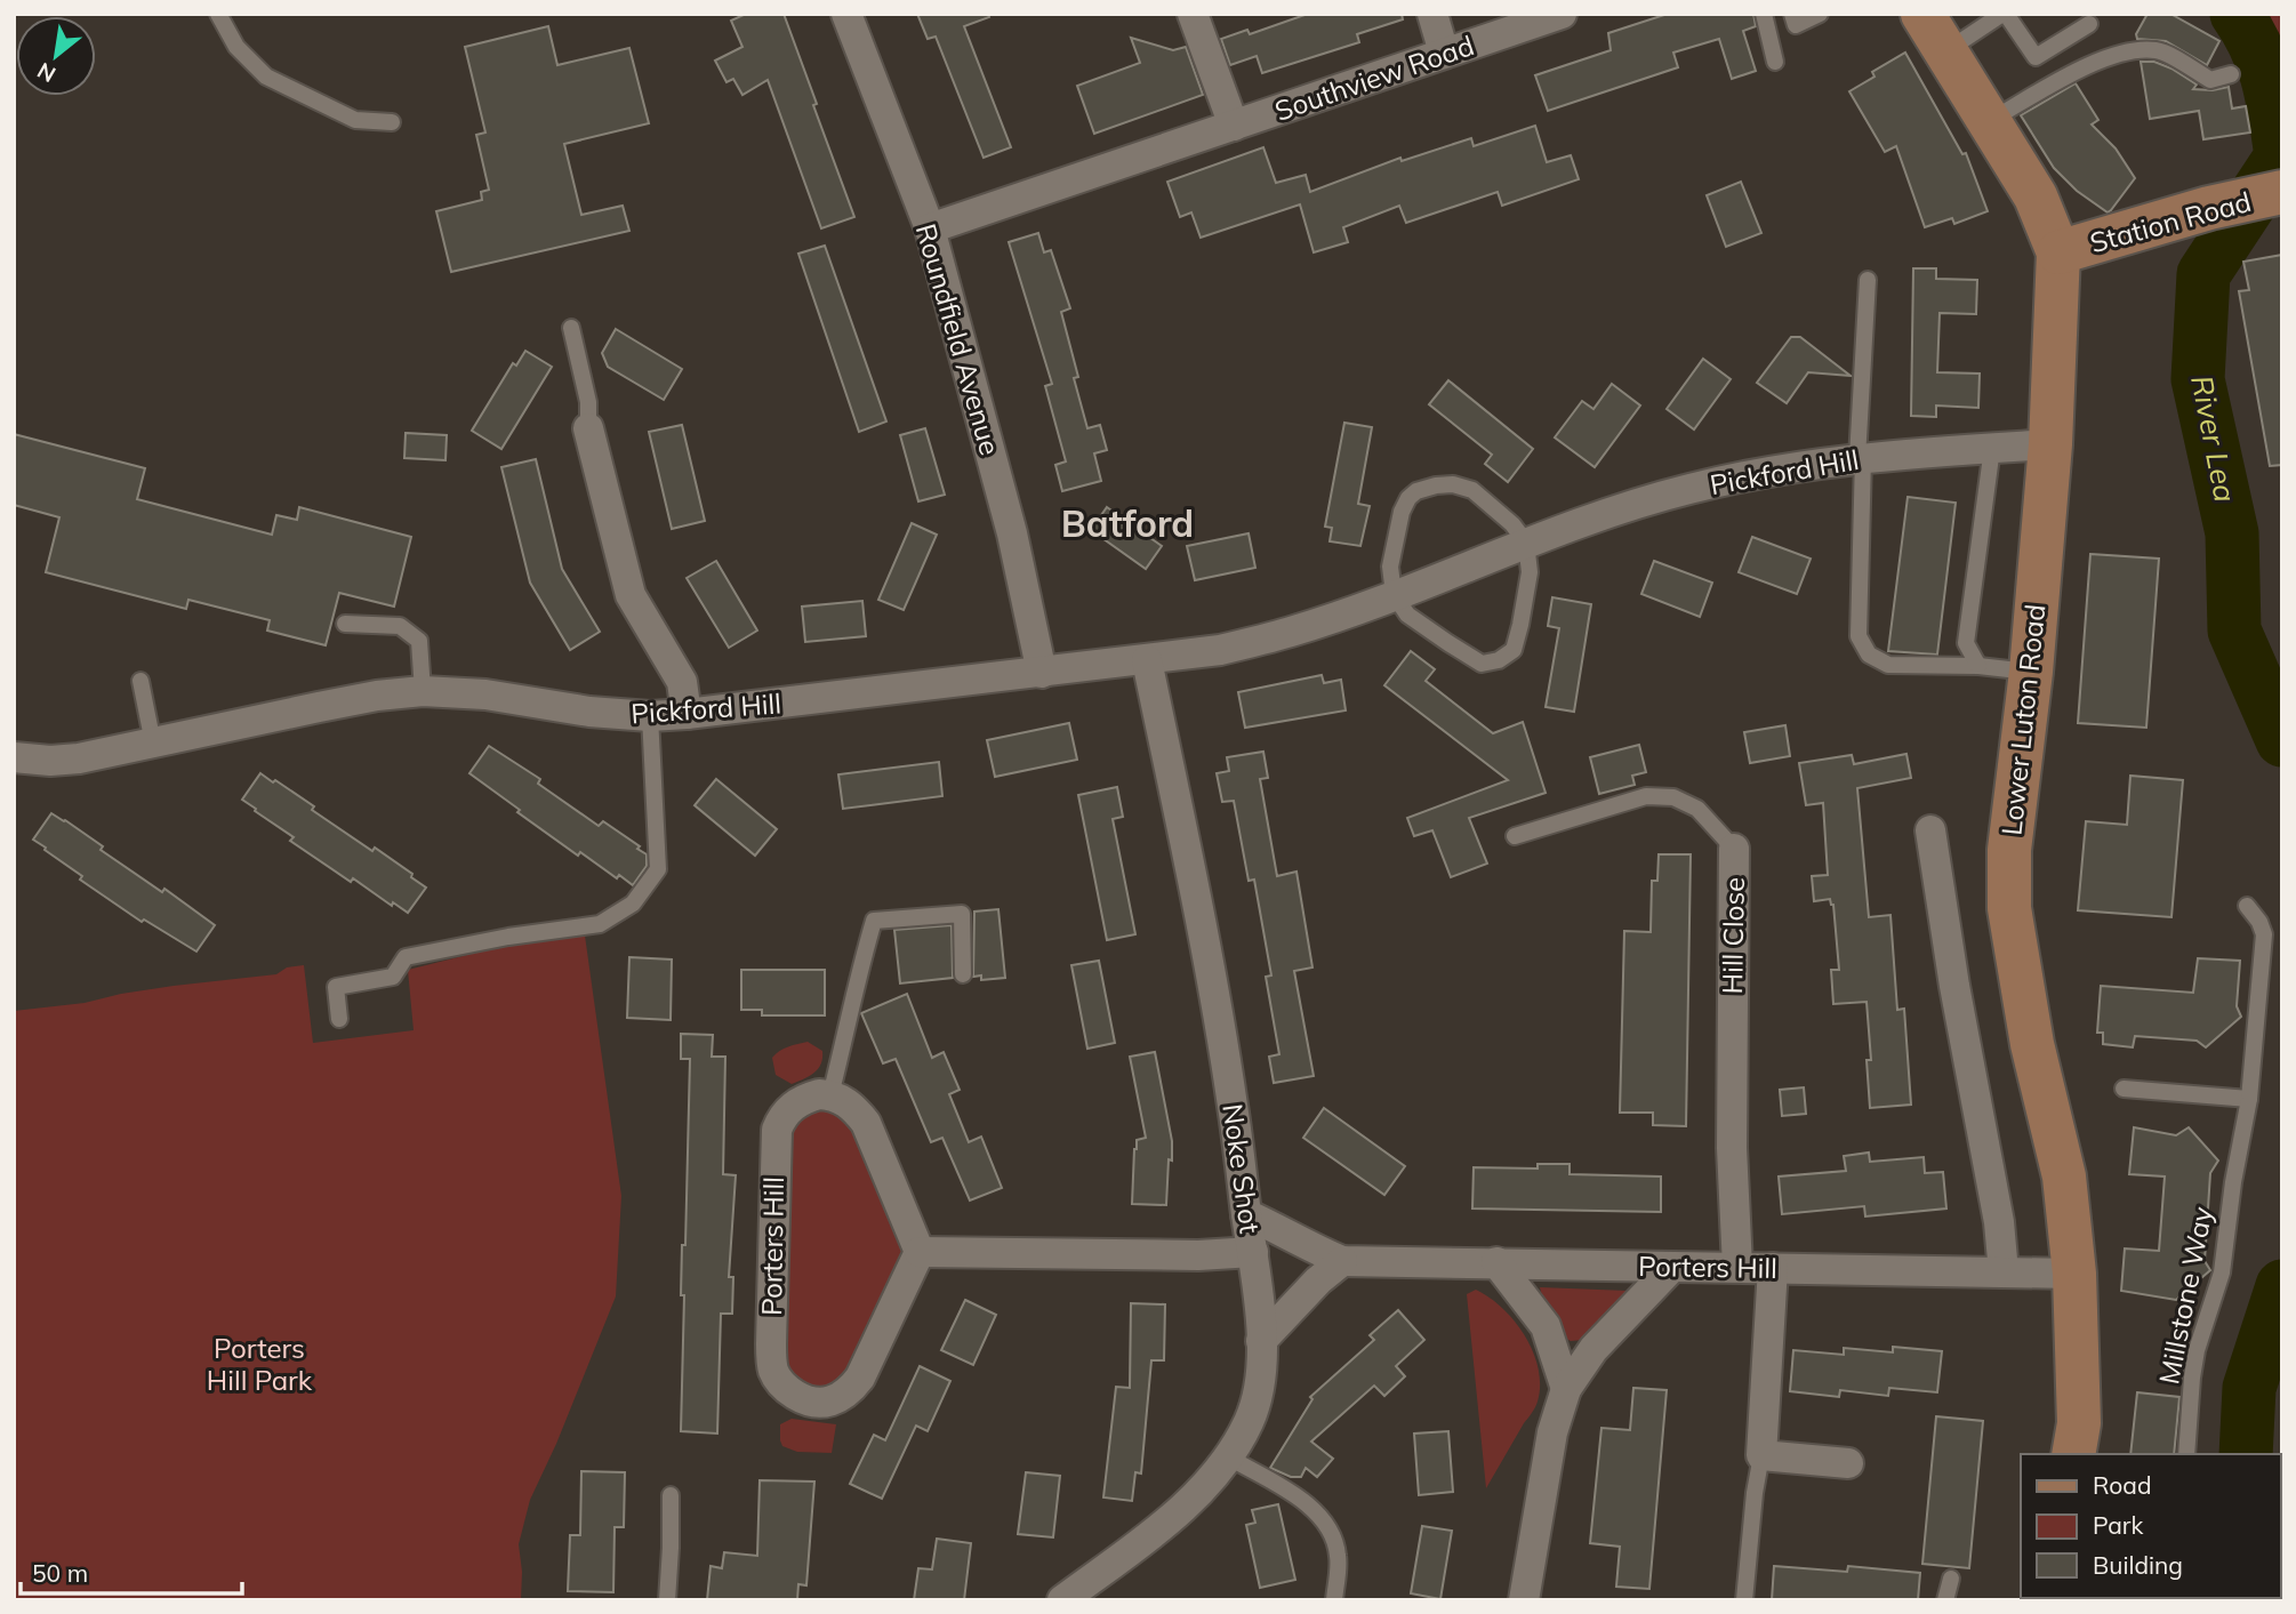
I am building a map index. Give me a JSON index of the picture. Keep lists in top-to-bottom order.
{
  "streets": {
    "main road": ["Station Road", "Lower Luton Road"],
    "street": [
      "Southview Road",
      "Roundfield Avenue",
      "Pickford Hill",
      "Hill Close",
      "Noke Shot",
      "Porters Hill"
    ],
    "lane": ["Millstone Way"]
  },
  "crossings": [
    ["Southview Road", "Roundfield Avenue"],
    ["Station Road", "Lower Luton Road"],
    ["Roundfield Avenue", "Pickford Hill"],
    ["Pickford Hill", "Lower Luton Road"],
    ["Pickford Hill", "Noke Shot"],
    ["Lower Luton Road", "Porters Hill"],
    ["Hill Close", "Porters Hill"],
    ["Noke Shot", "Porters Hill"]
  ],
  "districts": ["Batford"],
  "water": ["River Lea"],
  "parks": ["Porters Hill Park"],
  "legend": ["Road", "Park", "Building"],
  "scale_bar": "50 m",
  "north": "bottom left"
}
